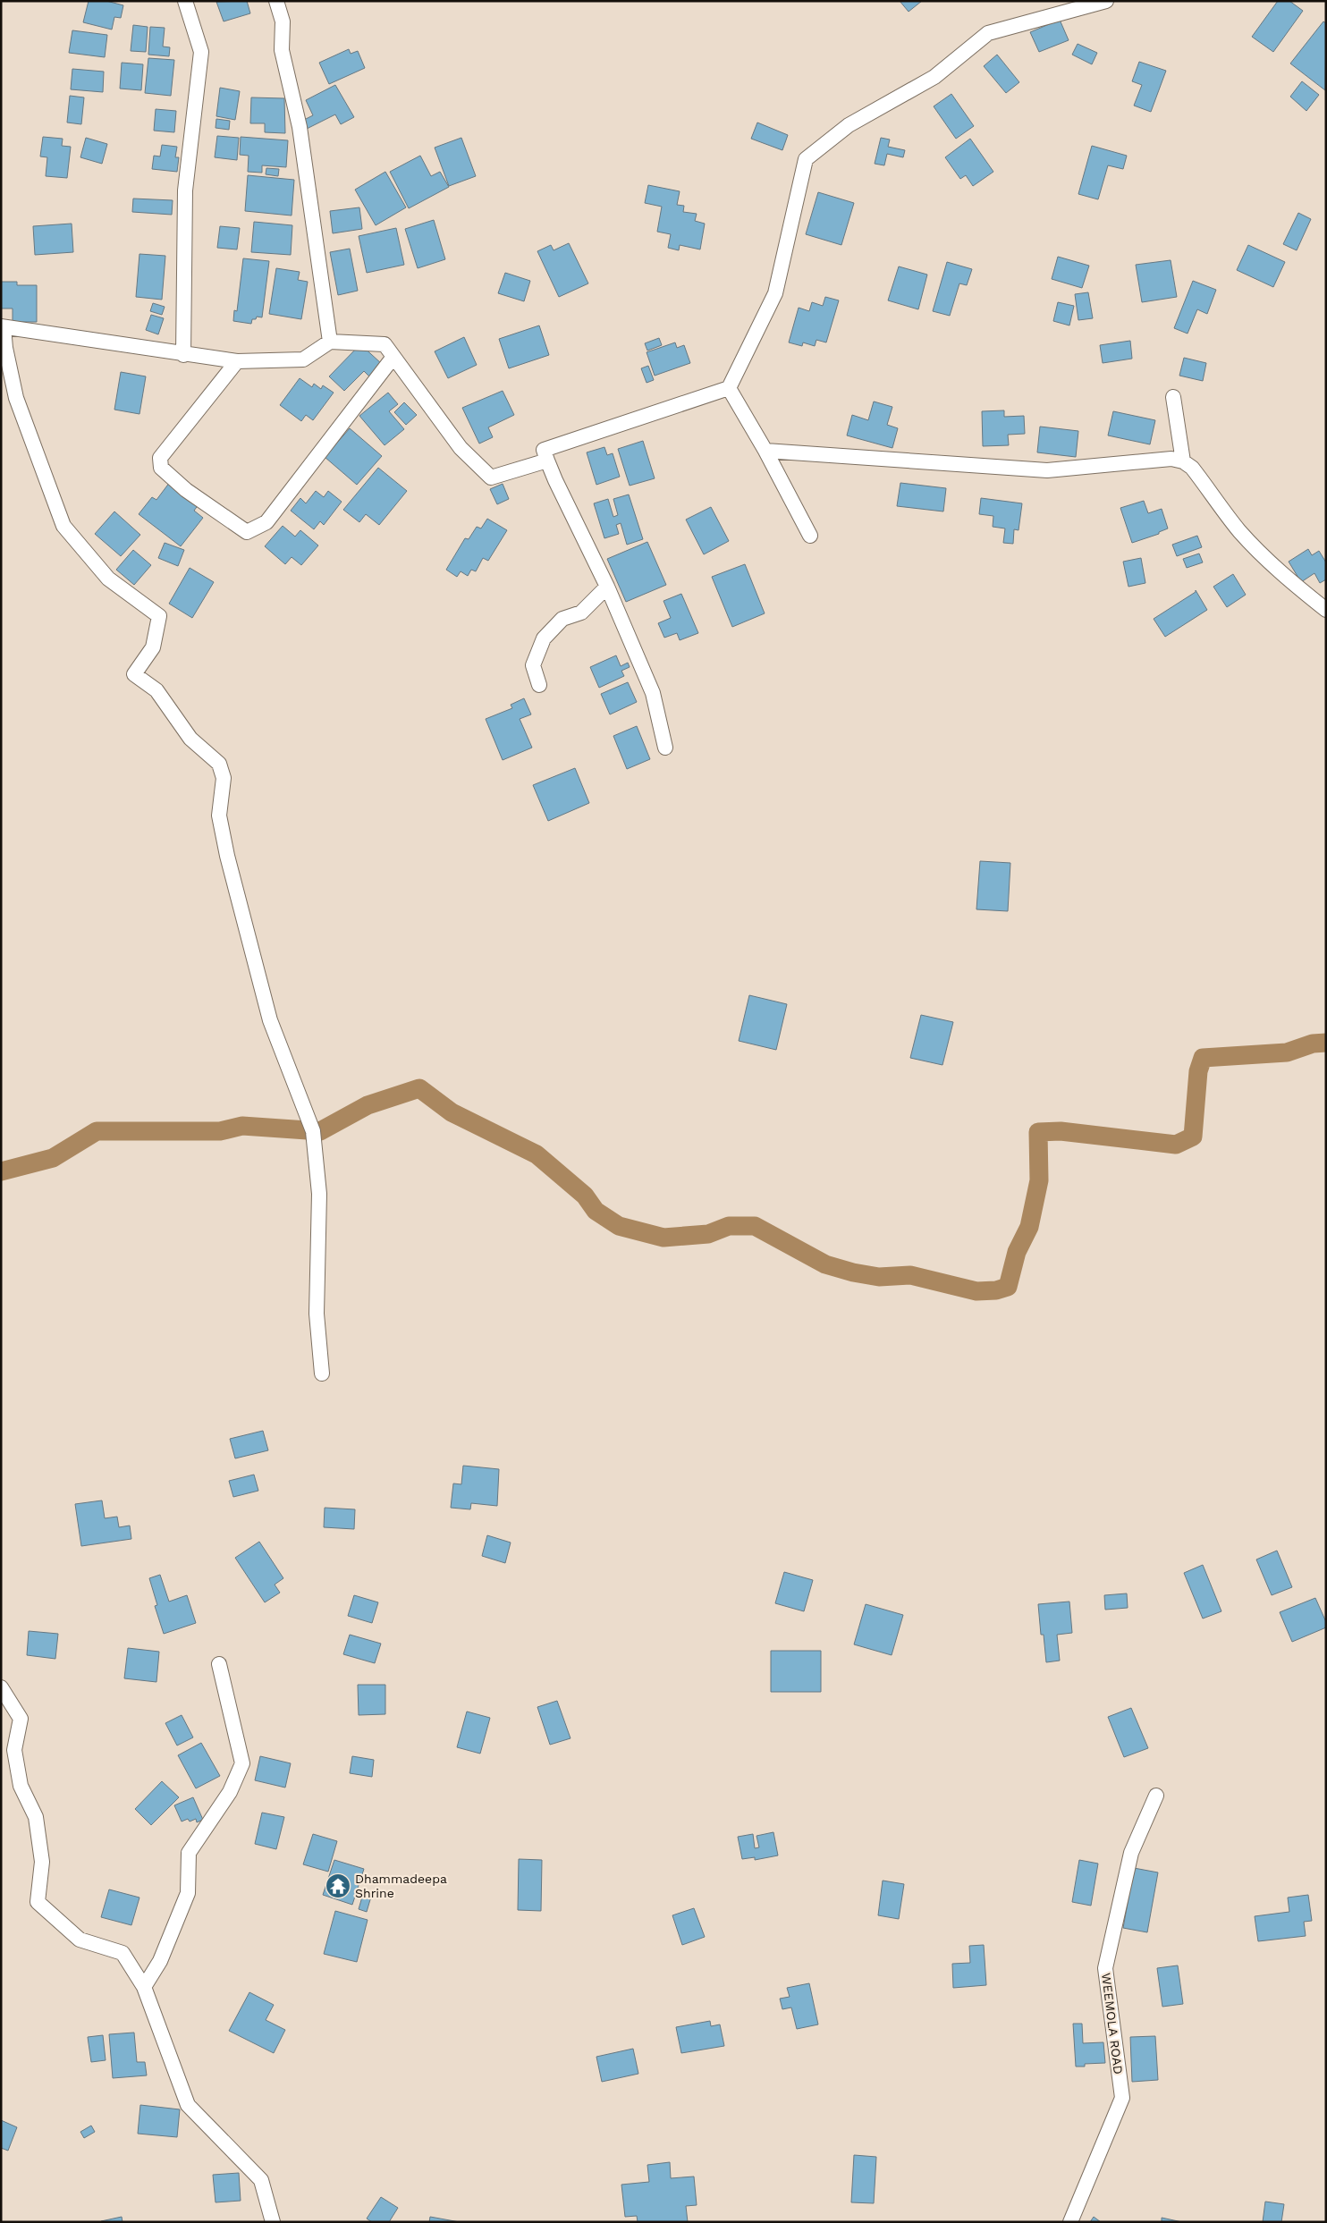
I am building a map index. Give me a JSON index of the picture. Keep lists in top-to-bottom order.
{
  "streets": {
    "street": ["WEEMOLA ROAD"]
  },
  "places": {
    "temple": ["Dhammadeepa Shrine"]
  }
}
